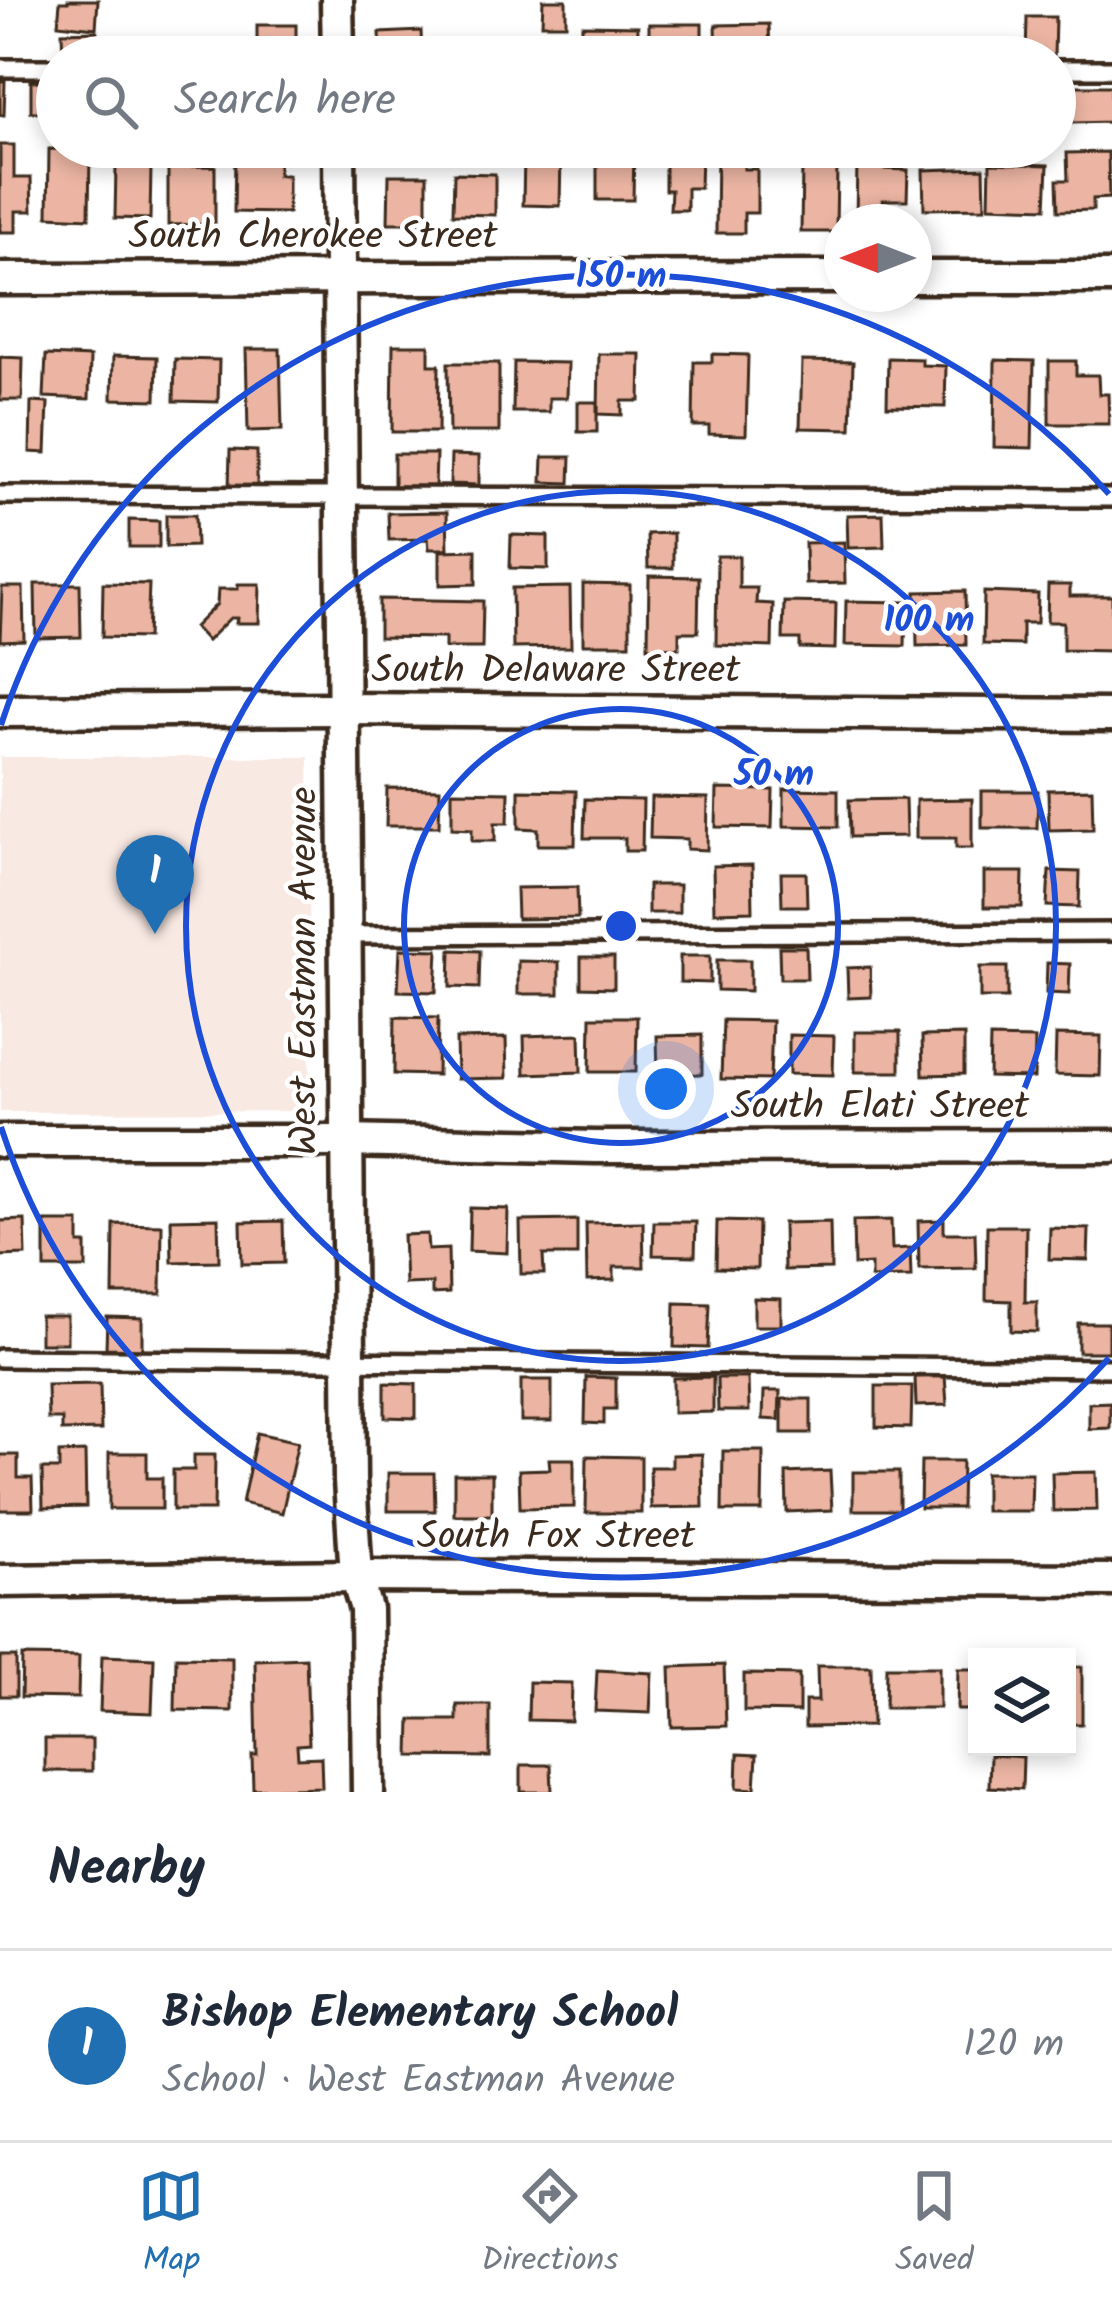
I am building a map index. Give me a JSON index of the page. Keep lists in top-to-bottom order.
{
  "streets": {
    "street": [
      "South Cherokee Street",
      "South Delaware Street",
      "West Eastman Avenue",
      "South Elati Street",
      "South Fox Street"
    ]
  },
  "crossings": [
    ["South Cherokee Street", "West Eastman Avenue"],
    ["South Delaware Street", "West Eastman Avenue"],
    ["West Eastman Avenue", "South Elati Street"],
    ["West Eastman Avenue", "South Fox Street"]
  ],
  "north": "left",
  "page": {
    "search": "Search here",
    "pins": "1",
    "heading": "Nearby",
    "list": [
      {
        "mark": "1",
        "name": "Bishop Elementary School",
        "note": "School · West Eastman Avenue",
        "value": "120 m"
      }
    ],
    "nav": ["Map", "Directions", "Saved"]
  },
  "rings": ["150 m", "100 m", "50 m"]
}
